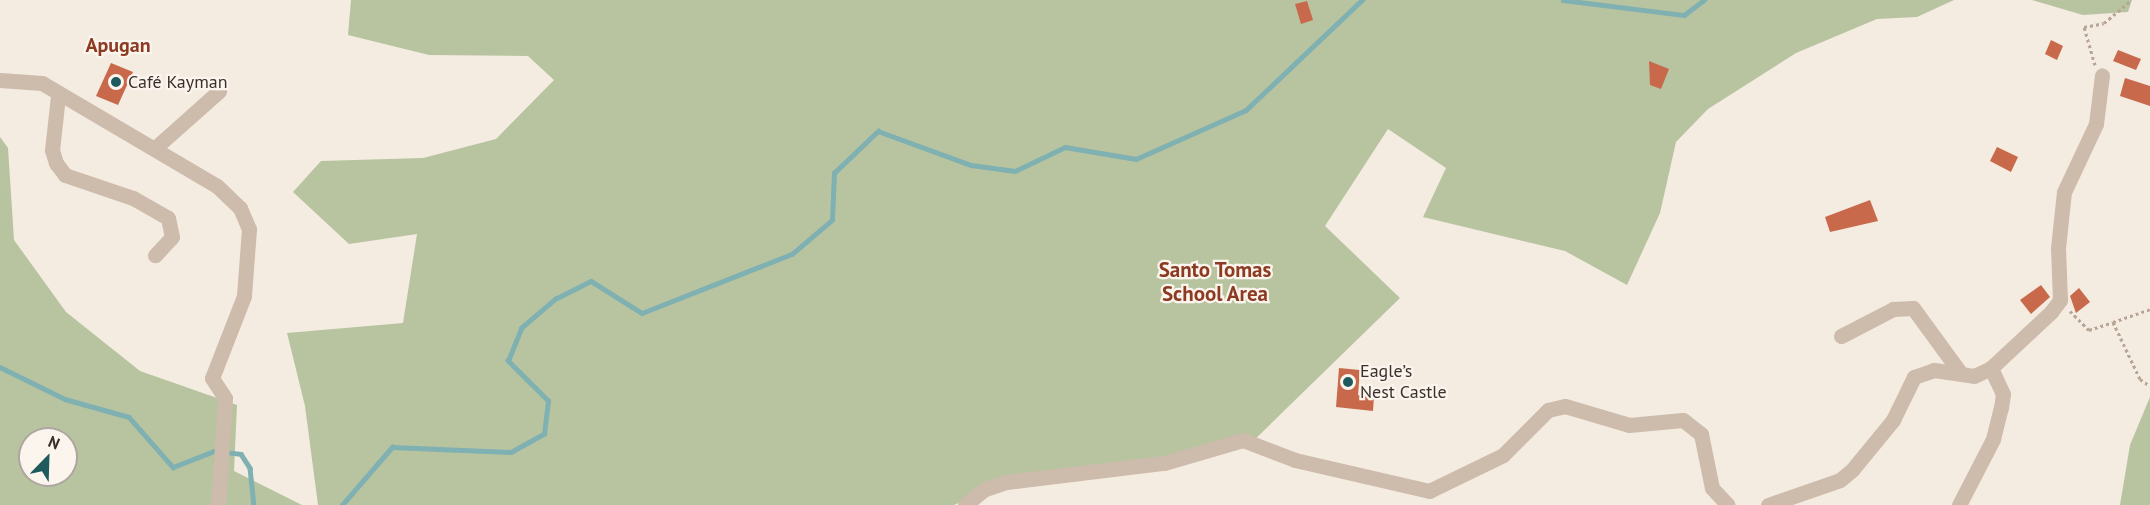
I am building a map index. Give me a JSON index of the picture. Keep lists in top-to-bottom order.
{
  "districts": ["Apugan", "Santo Tomas School Area"],
  "places": ["Café Kayman", "Eagle’s Nest Castle"],
  "north": "top right"
}
